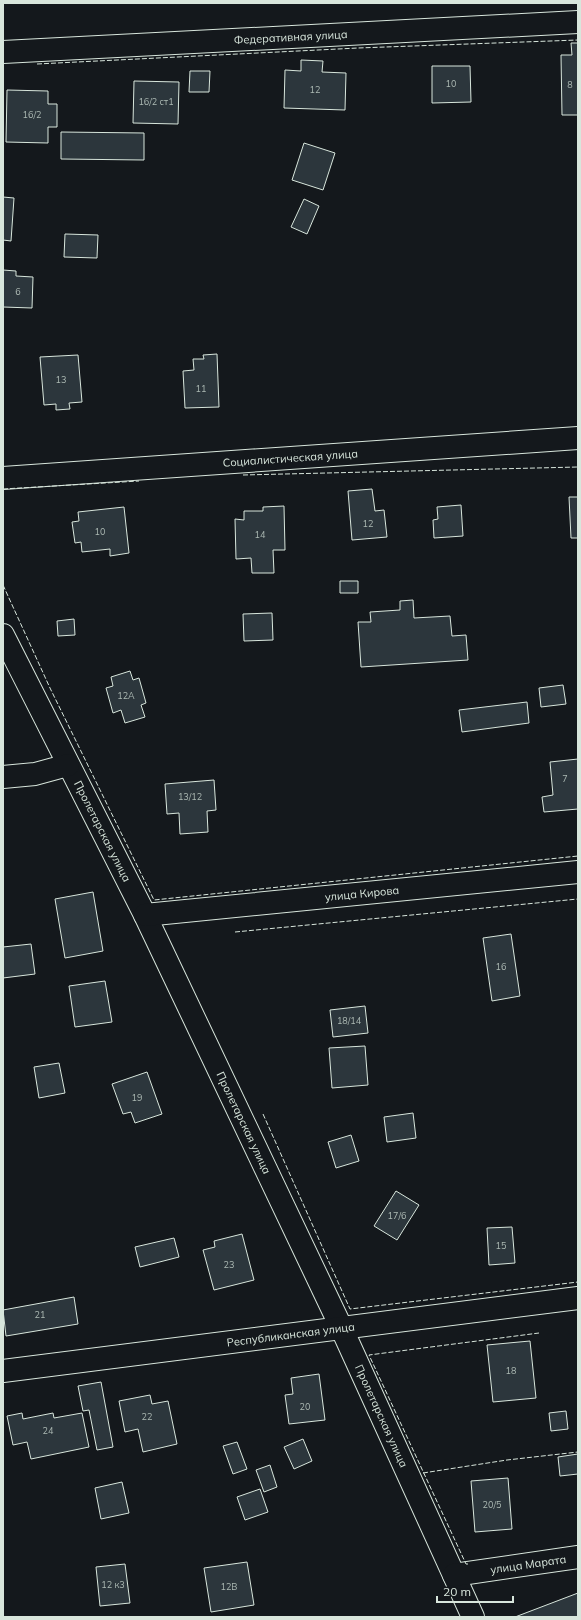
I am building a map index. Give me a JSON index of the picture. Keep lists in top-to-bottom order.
{
  "streets": {
    "street": [
      "Федеративная улица",
      "Социалистическая улица",
      "Пролетарская улица",
      "улица Кирова",
      "Республиканская улица",
      "улица Марата"
    ]
  },
  "crossings": [
    ["Пролетарская улица", "улица Кирова"],
    ["Пролетарская улица", "Республиканская улица"],
    ["Пролетарская улица", "улица Марата"]
  ],
  "house_numbers": [
    "10",
    "8",
    "12",
    "16/2 ст1",
    "16/2",
    "6",
    "13",
    "11",
    "12",
    "10",
    "14",
    "12А",
    "7",
    "13/12",
    "16",
    "18/14",
    "19",
    "17/6",
    "15",
    "23",
    "21",
    "18",
    "20",
    "22",
    "24",
    "20/5",
    "12 к3",
    "12В"
  ],
  "scale_bar": "20 m"
}
